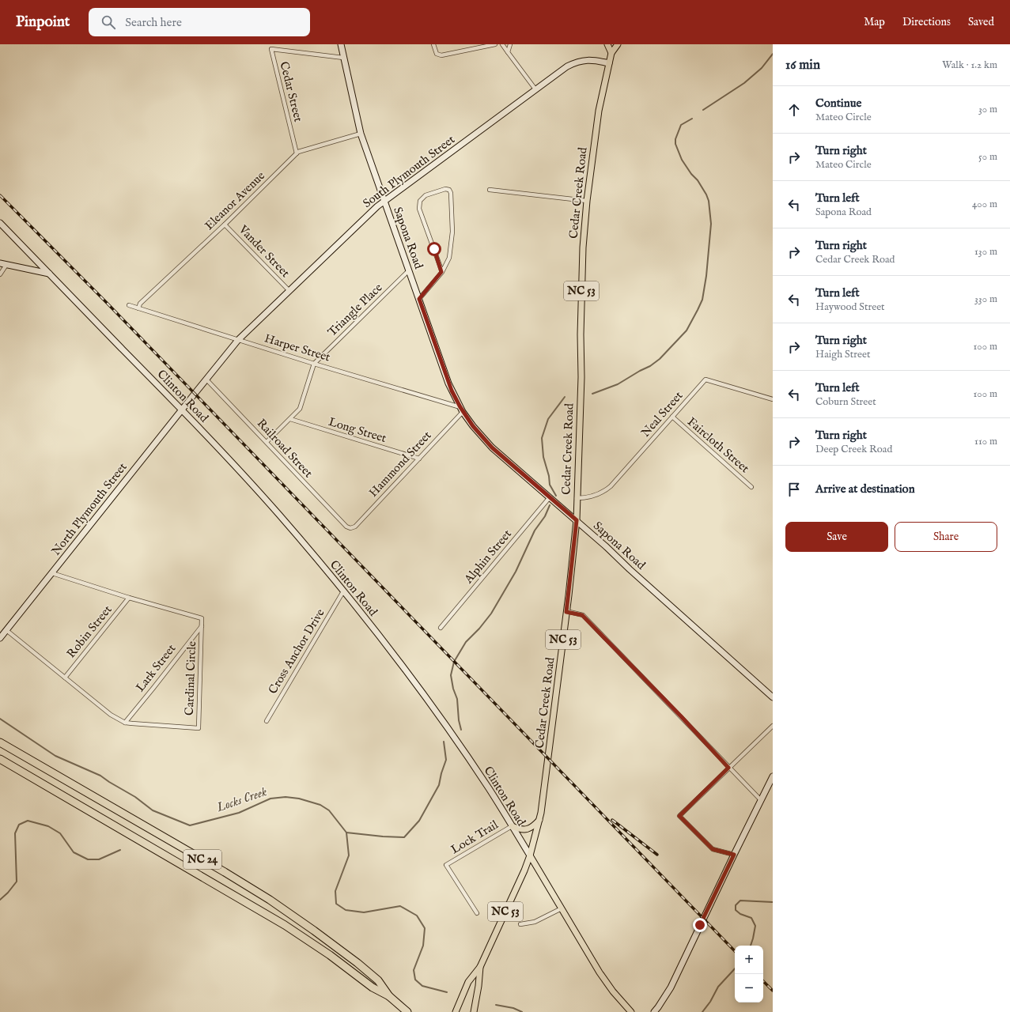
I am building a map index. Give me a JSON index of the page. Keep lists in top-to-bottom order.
{
  "streets": {
    "highway": ["NC 24"],
    "main road": ["Cedar Creek Road", "NC 53", "Clinton Road"],
    "street": [
      "Cedar Street",
      "South Plymouth Street",
      "Eleanor Avenue",
      "Sapona Road",
      "Vander Street",
      "Triangle Place",
      "Harper Street",
      "Neal Street",
      "Long Street",
      "Faircloth Street",
      "Railroad Street",
      "Hammond Street",
      "North Plymouth Street",
      "Alphin Street",
      "Robin Street",
      "Cross Anchor Drive",
      "Lark Street",
      "Cardinal Circle",
      "Lock Trail"
    ]
  },
  "crossings": [
    ["Cedar Street", "Eleanor Avenue"],
    ["Cedar Street", "Sapona Road"],
    ["South Plymouth Street", "Cedar Creek Road"],
    ["South Plymouth Street", "Sapona Road"],
    ["South Plymouth Street", "Vander Street"],
    ["South Plymouth Street", "Harper Street"],
    ["South Plymouth Street", "Railroad Street"],
    ["South Plymouth Street", "North Plymouth Street"],
    ["Cedar Creek Road", "Sapona Road"],
    ["Cedar Creek Road", "Clinton Road"],
    ["Cedar Creek Road", "Neal Street"],
    ["Eleanor Avenue", "Sapona Road"],
    ["Eleanor Avenue", "Vander Street"],
    ["Eleanor Avenue", "Harper Street"],
    ["Sapona Road", "Triangle Place"],
    ["Sapona Road", "Harper Street"],
    ["Sapona Road", "Hammond Street"],
    ["Sapona Road", "Alphin Street"],
    ["Triangle Place", "Harper Street"],
    ["Triangle Place", "Long Street"],
    ["Triangle Place", "Railroad Street"],
    ["Harper Street", "Hammond Street"],
    ["Clinton Road", "North Plymouth Street"],
    ["Clinton Road", "Cross Anchor Drive"],
    ["Clinton Road", "Lock Trail"],
    ["Neal Street", "Faircloth Street"],
    ["Long Street", "Hammond Street"],
    ["Railroad Street", "Hammond Street"],
    ["North Plymouth Street", "Cardinal Circle"],
    ["Robin Street", "Cardinal Circle"],
    ["Lark Street", "Cardinal Circle"]
  ],
  "water": ["Locks Creek"],
  "page": {
    "header": "Pinpoint",
    "search": "Search here",
    "nav": ["Map", "Directions", "Saved"],
    "heading": ["16 min", "Walk · 1.2 km"],
    "list": [
      ["Continue", "Mateo Circle", "30 m"],
      ["Turn right", "Mateo Circle", "50 m"],
      ["Turn left", "Sapona Road", "400 m"],
      ["Turn right", "Cedar Creek Road", "130 m"],
      ["Turn left", "Haywood Street", "330 m"],
      ["Turn right", "Haigh Street", "100 m"],
      ["Turn left", "Coburn Street", "100 m"],
      ["Turn right", "Deep Creek Road", "110 m"],
      "Arrive at destination"
    ],
    "buttons": ["Save", "Share"],
    "map_buttons": ["+", "−"]
  }
}
